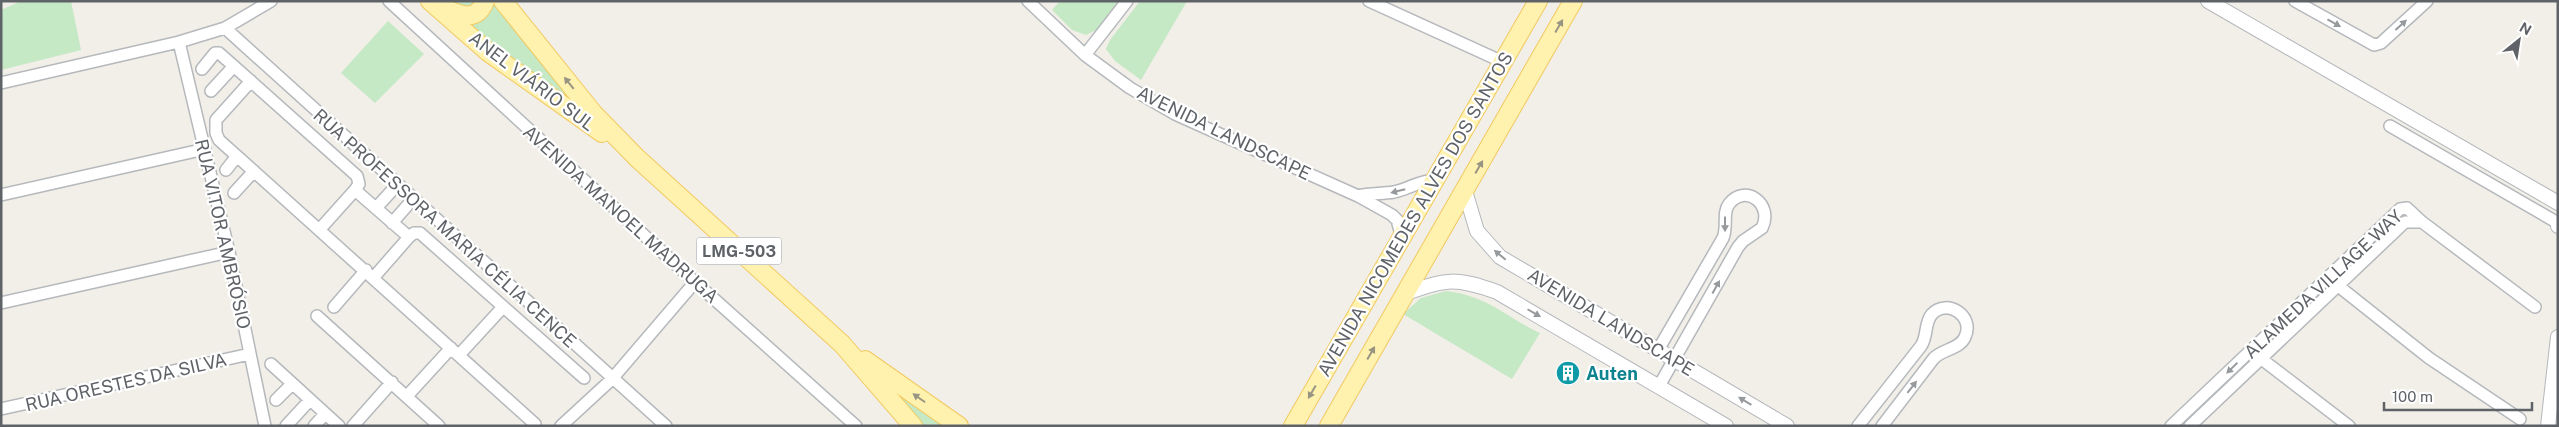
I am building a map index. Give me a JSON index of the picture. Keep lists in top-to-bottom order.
{
  "streets": {
    "main road": ["ANEL VIÁRIO SUL", "AVENIDA NICOMEDES ALVES DOS SANTOS", "LMG-503"],
    "street": [
      "AVENIDA LANDSCAPE",
      "AVENIDA MANOEL MADRUGA",
      "RUA PROFESSORA MARIA CÉLIA CENCE",
      "RUA VITOR AMBRÓSIO",
      "ALAMEDA VILLAGE WAY",
      "RUA ORESTES DA SILVA"
    ]
  },
  "crossings": [
    ["AVENIDA LANDSCAPE", "AVENIDA NICOMEDES ALVES DOS SANTOS"],
    ["RUA VITOR AMBRÓSIO", "RUA ORESTES DA SILVA"]
  ],
  "places": {
    "building": ["Auten"]
  },
  "scale_bar": "100 m",
  "north": "top right"
}
